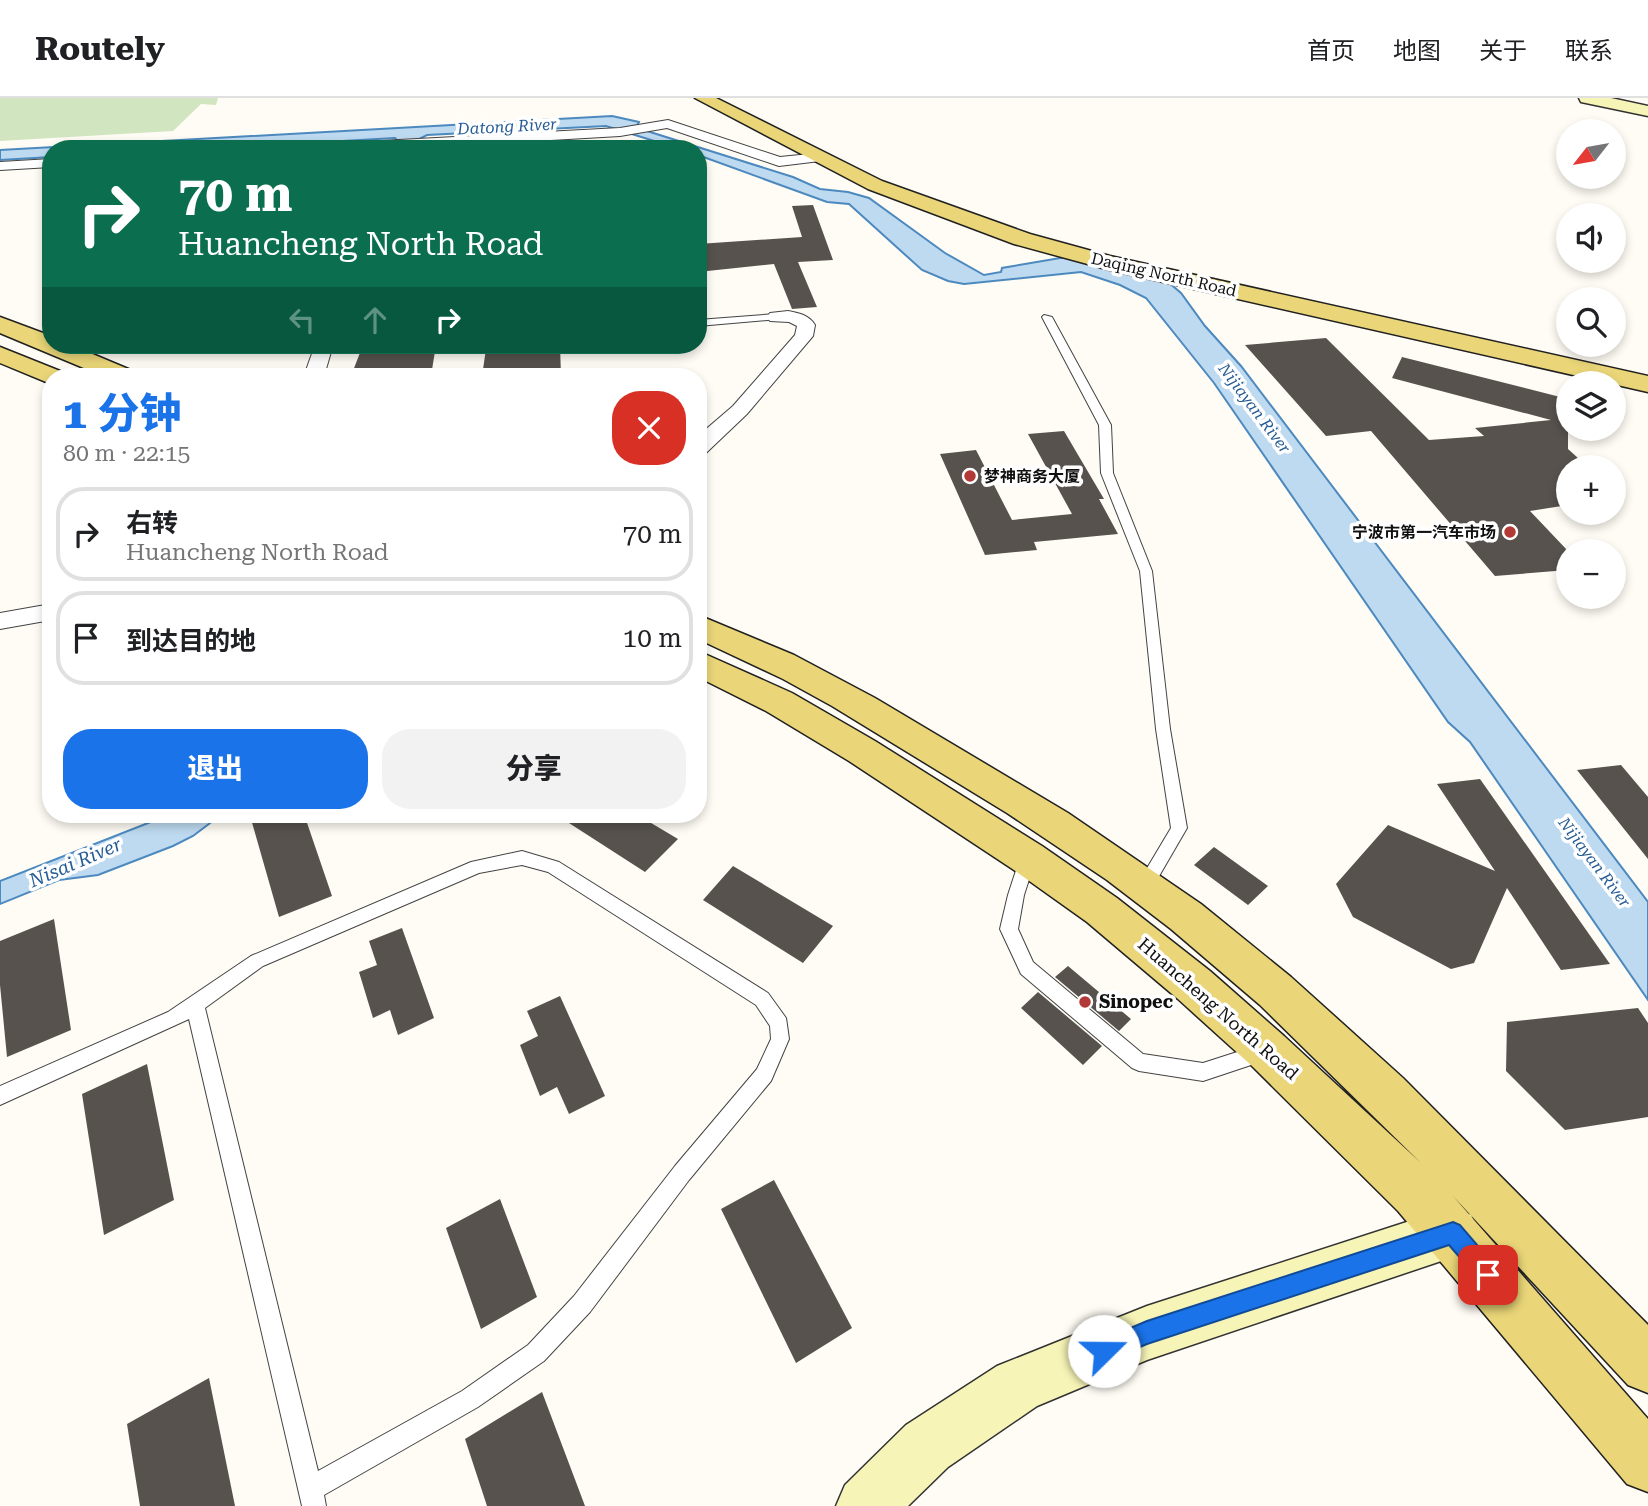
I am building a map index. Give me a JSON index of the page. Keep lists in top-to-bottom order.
{
  "streets": {
    "main road": ["Daqing North Road", "Huancheng North Road"]
  },
  "water": ["Datong River", "Nijiayan River", "Nisai River"],
  "places": ["梦神商务大厦", "宁波市第一汽车市场", "Sinopec"],
  "north": "bottom left",
  "page": {
    "header": "Routely",
    "nav": [
      "首页",
      "地图",
      "关于",
      "联系"
    ],
    "map_buttons": ["+", "−"],
    "turn": ["70 m", "Huancheng North Road"],
    "heading": ["1 分钟", "80 m · 22:15"],
    "list": [
      {
        "name": "右转",
        "note": "Huancheng North Road",
        "value": "70 m"
      },
      {
        "name": "到达目的地",
        "value": "10 m"
      }
    ],
    "buttons": ["退出", "分享"]
  }
}
